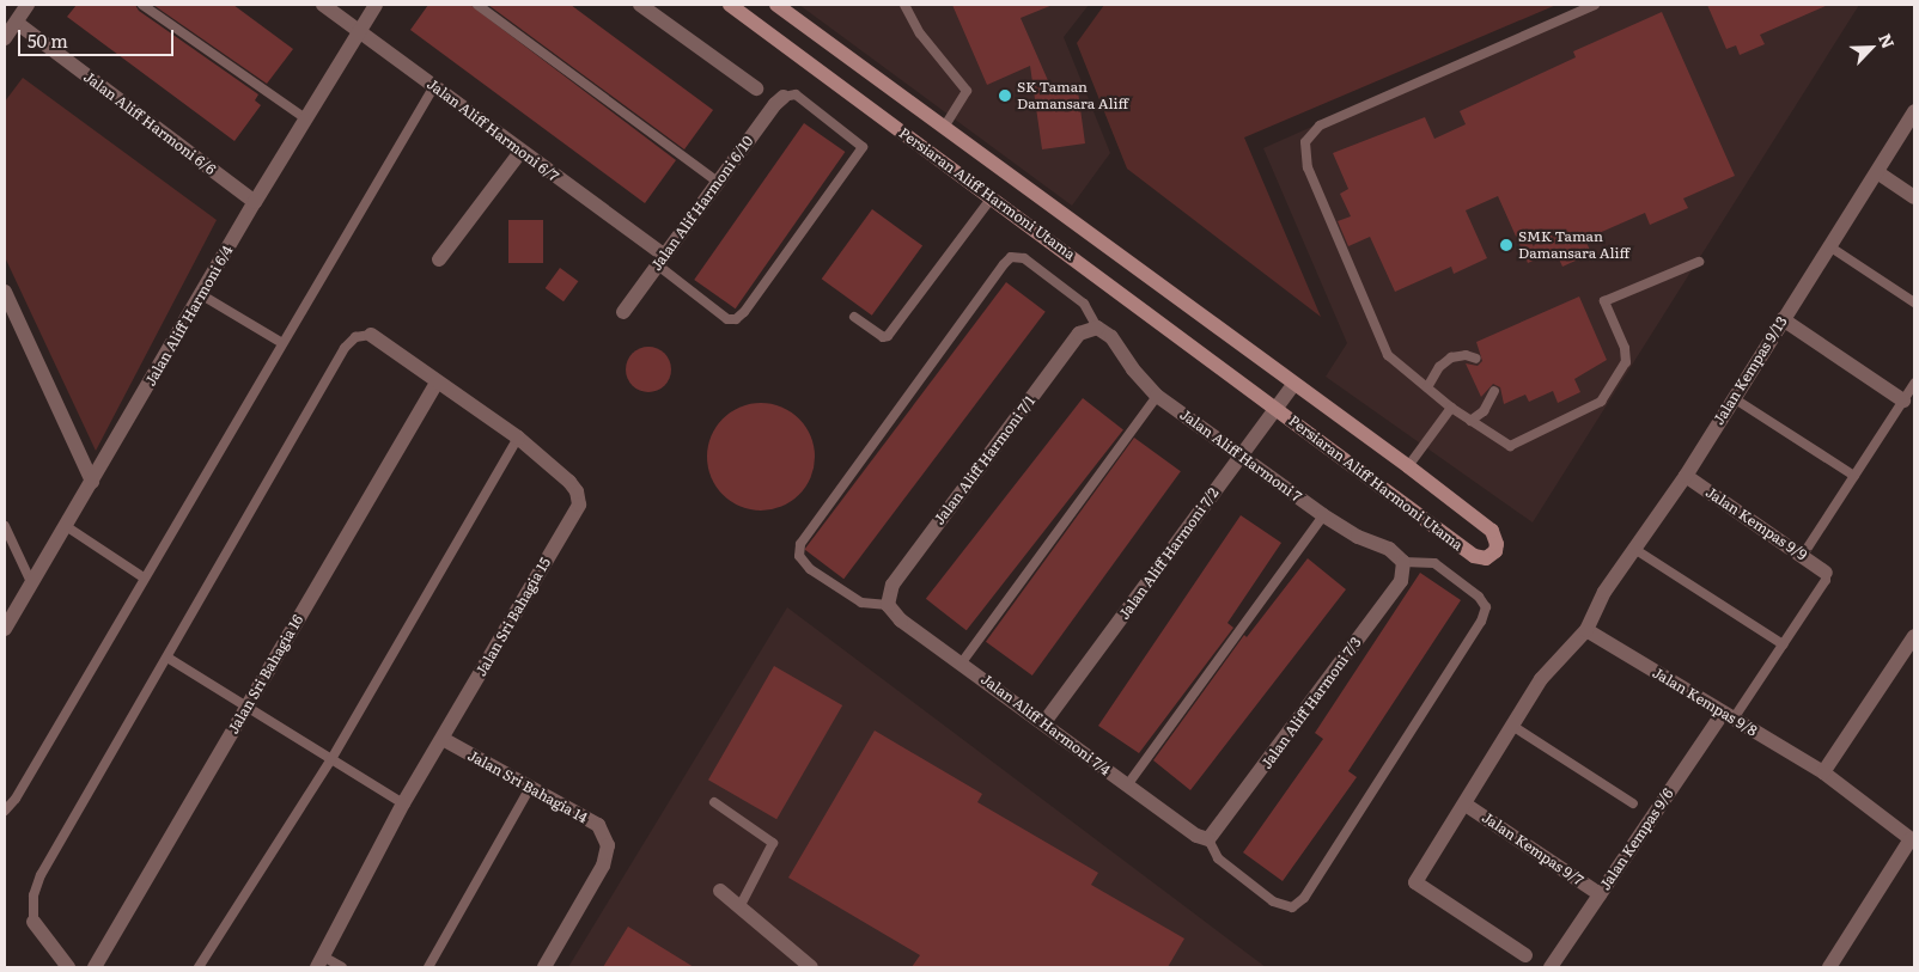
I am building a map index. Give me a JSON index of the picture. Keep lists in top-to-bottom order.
{
  "streets": {
    "street": [
      "Jalan Aliff Harmoni 6/6",
      "Jalan Aliff Harmoni 6/7",
      "Persiaran Aliff Harmoni Utama",
      "Jalan Alif Harmoni 6/10",
      "Jalan Aliff Harmoni 6/4",
      "Jalan Kempas 9/13",
      "Jalan Aliff Harmoni 7",
      "Jalan Aliff Harmoni 7/1",
      "Jalan Kempas 9/9",
      "Jalan Aliff Harmoni 7/2",
      "Jalan Sri Bahagia 15",
      "Jalan Sri Bahagia 16",
      "Jalan Kempas 9/8",
      "Jalan Aliff Harmoni 7/3",
      "Jalan Aliff Harmoni 7/4",
      "Jalan Sri Bahagia 14",
      "Jalan Kempas 9/6",
      "Jalan Kempas 9/7"
    ]
  },
  "crossings": [
    ["Jalan Aliff Harmoni 6/6", "Jalan Aliff Harmoni 6/4"],
    ["Jalan Aliff Harmoni 6/7", "Jalan Alif Harmoni 6/10"],
    ["Jalan Aliff Harmoni 6/7", "Jalan Aliff Harmoni 6/4"],
    ["Persiaran Aliff Harmoni Utama", "Jalan Aliff Harmoni 7/2"],
    ["Jalan Kempas 9/13", "Jalan Kempas 9/9"],
    ["Jalan Kempas 9/13", "Jalan Kempas 9/8"],
    ["Jalan Aliff Harmoni 7", "Jalan Aliff Harmoni 7/1"],
    ["Jalan Aliff Harmoni 7", "Jalan Aliff Harmoni 7/2"],
    ["Jalan Aliff Harmoni 7", "Jalan Aliff Harmoni 7/3"],
    ["Jalan Aliff Harmoni 7/1", "Jalan Aliff Harmoni 7/4"],
    ["Jalan Aliff Harmoni 7/2", "Jalan Aliff Harmoni 7/4"],
    ["Jalan Sri Bahagia 15", "Jalan Sri Bahagia 16"],
    ["Jalan Sri Bahagia 15", "Jalan Sri Bahagia 14"],
    ["Jalan Kempas 9/8", "Jalan Kempas 9/6"],
    ["Jalan Aliff Harmoni 7/3", "Jalan Aliff Harmoni 7/4"],
    ["Jalan Kempas 9/6", "Jalan Kempas 9/7"]
  ],
  "places": ["SK Taman Damansara Aliff", "SMK Taman Damansara Aliff"],
  "scale_bar": "50 m",
  "north": "top right"
}
